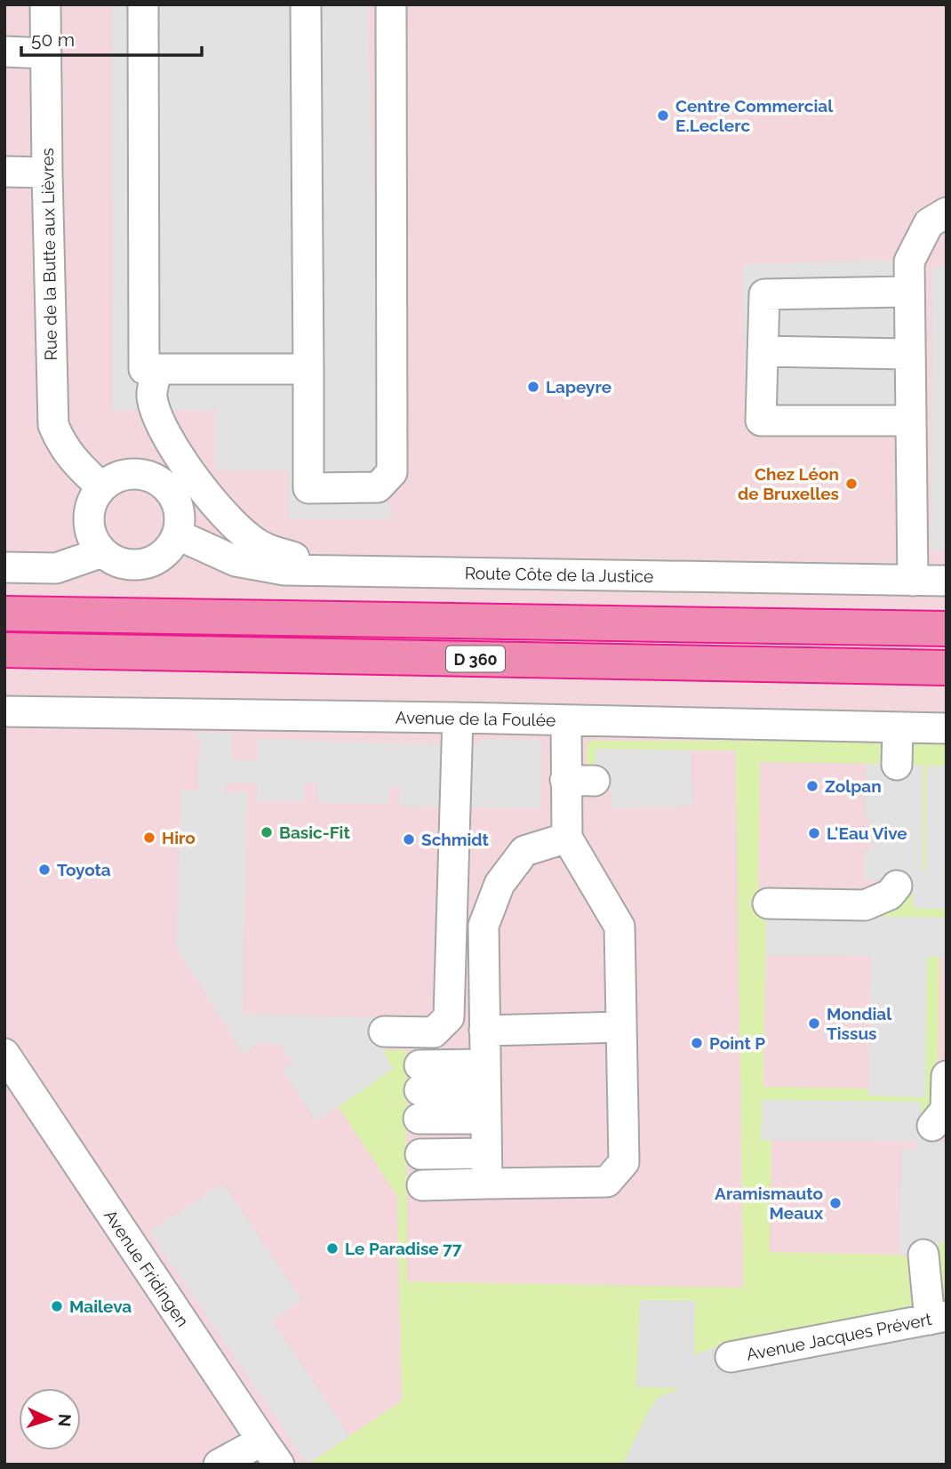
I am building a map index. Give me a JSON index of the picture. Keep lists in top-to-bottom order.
{
  "streets": {
    "highway": ["D 360"],
    "street": [
      "Rue de la Butte aux Lièvres",
      "Route Côte de la Justice",
      "Avenue de la Foulée",
      "Avenue Fridingen",
      "Avenue Jacques Prévert"
    ]
  },
  "crossings": [
    ["Rue de la Butte aux Lièvres", "Route Côte de la Justice"]
  ],
  "places": [
    "Centre Commercial E.Leclerc",
    "Lapeyre",
    "Chez Léon de Bruxelles",
    "Zolpan",
    "Basic-Fit",
    "L'Eau Vive",
    "Hiro",
    "Schmidt",
    "Toyota",
    "Mondial Tissus",
    "Point P",
    "Aramismauto Meaux",
    "Le Paradise 77",
    "Maileva"
  ],
  "scale_bar": "50 m",
  "north": "right"
}
